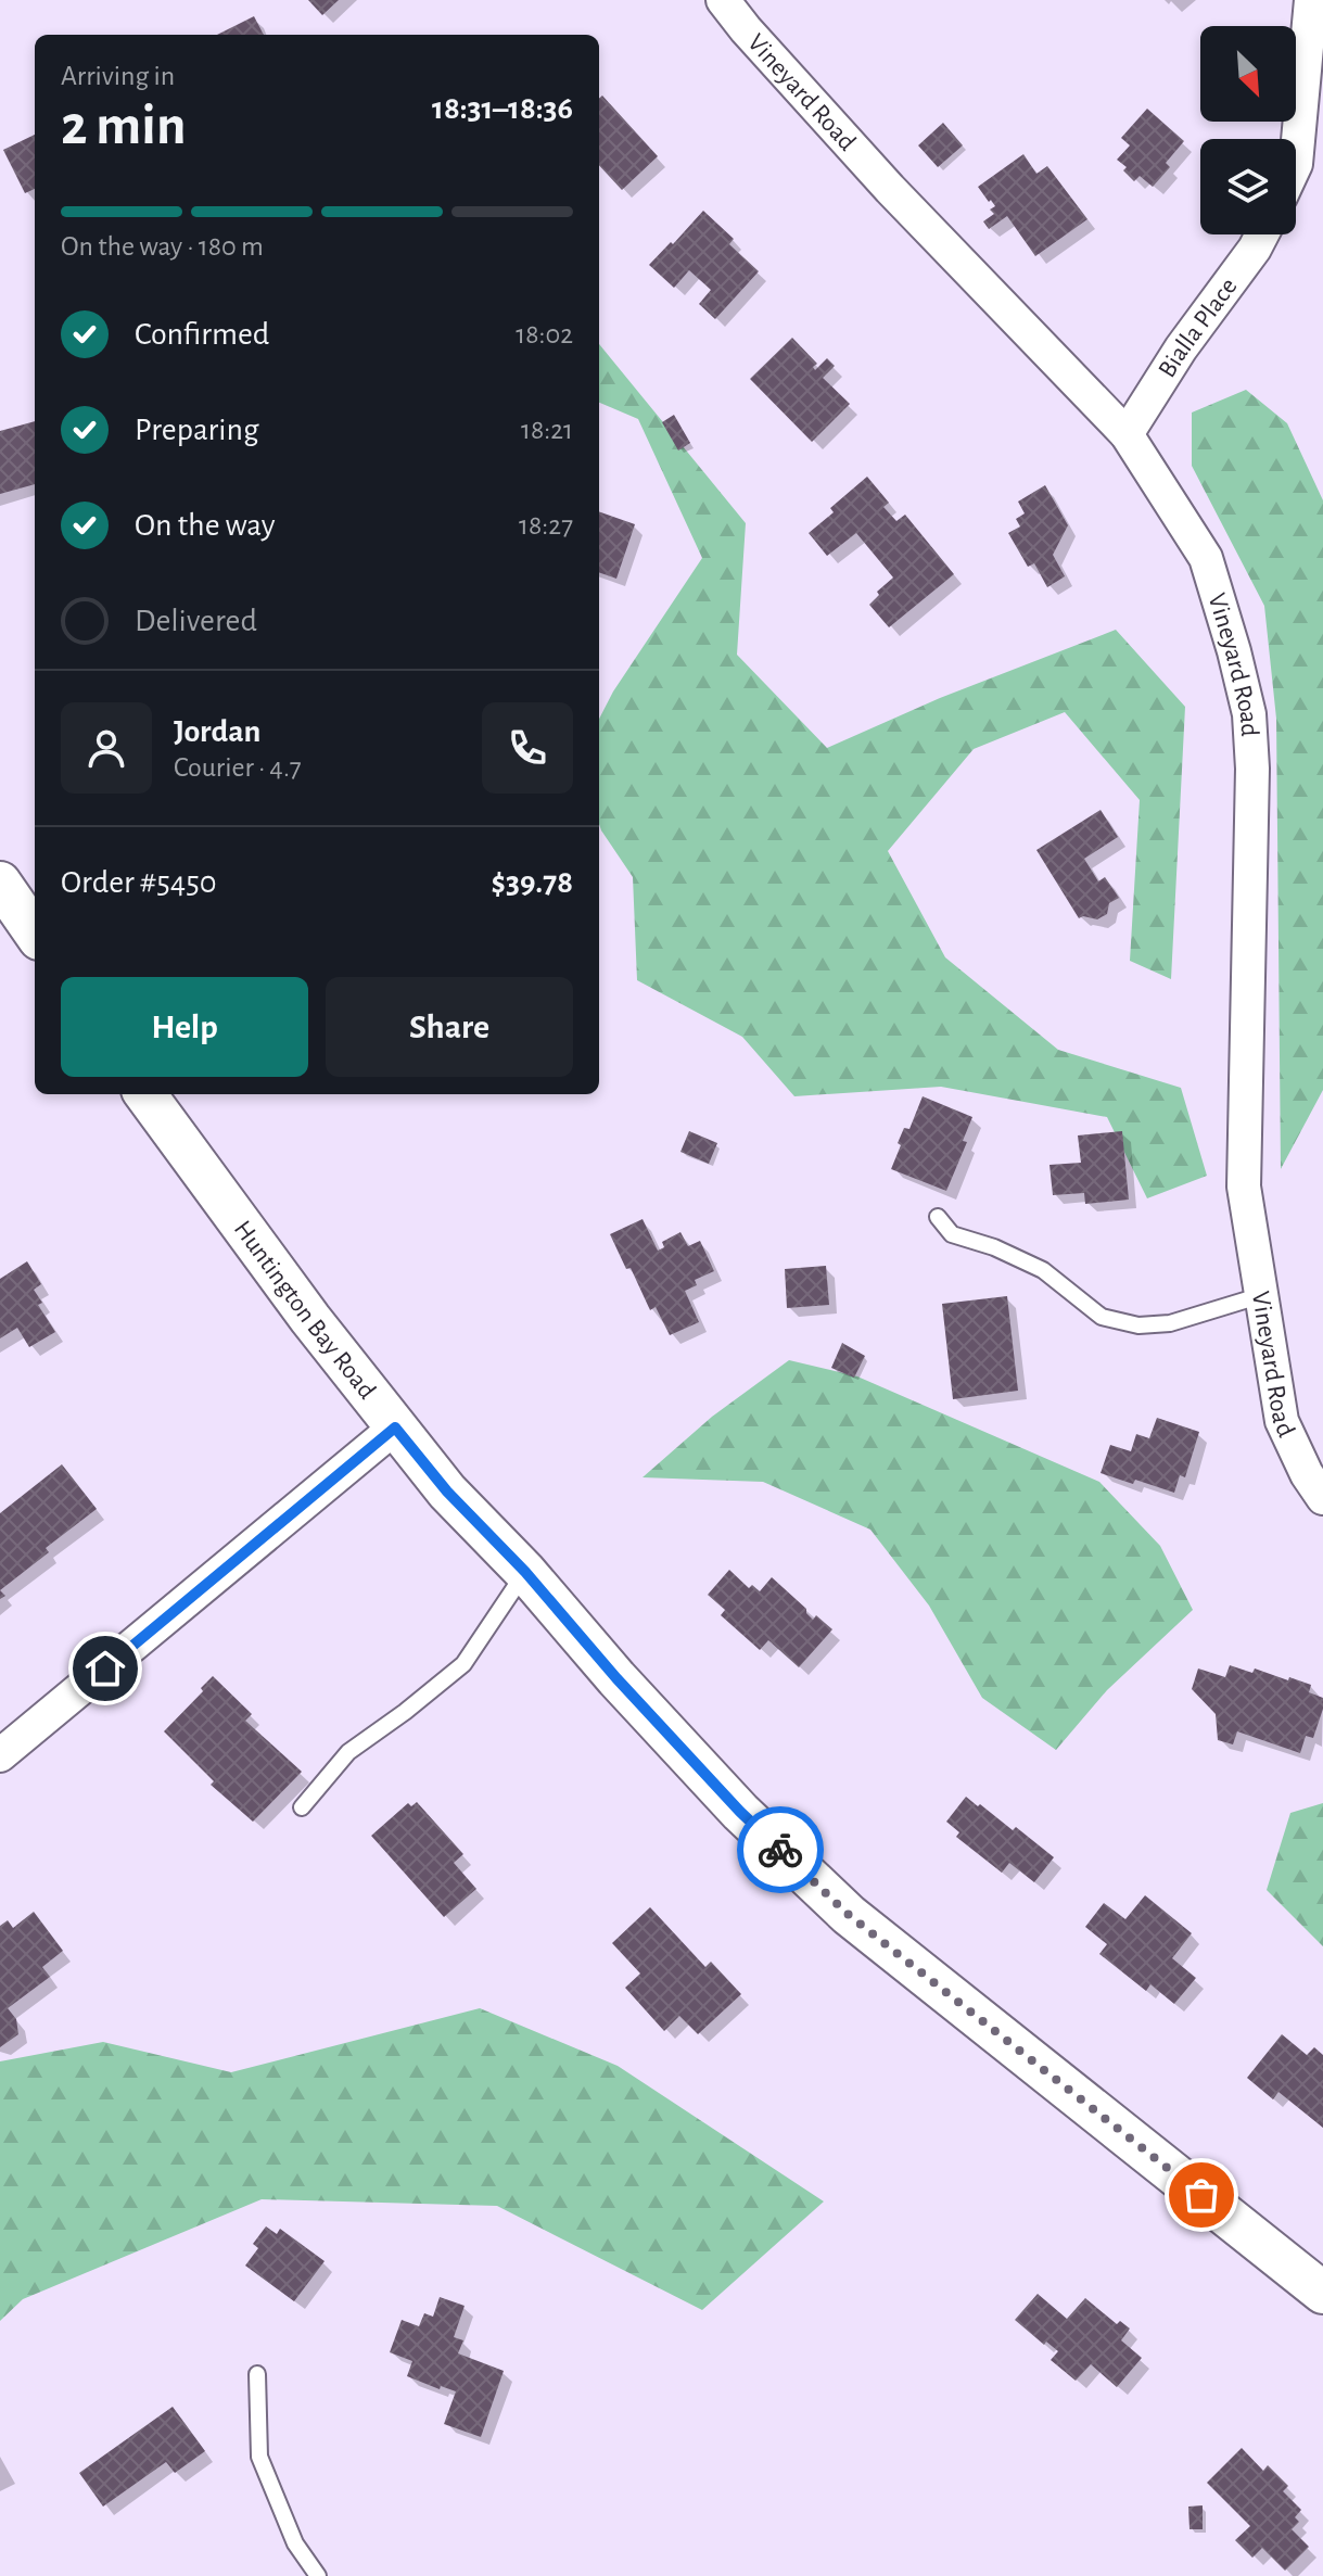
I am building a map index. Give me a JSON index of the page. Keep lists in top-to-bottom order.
{
  "streets": {
    "street": ["Vineyard Road", "Bialla Place", "Huntington Bay Road"]
  },
  "crossings": [
    ["Vineyard Road", "Bialla Place"]
  ],
  "north": "bottom right",
  "page": {
    "heading": ["2 min", "Arriving in", "18:31–18:36"],
    "panel": [
      "Jordan",
      "Courier · 4.7",
      "Order #5450",
      "$39.78"
    ],
    "bar": "On the way · 180 m",
    "list": [
      ["Confirmed", "18:02"],
      ["Preparing", "18:21"],
      ["On the way", "18:27"],
      "Delivered"
    ],
    "buttons": ["Help", "Share"]
  }
}
